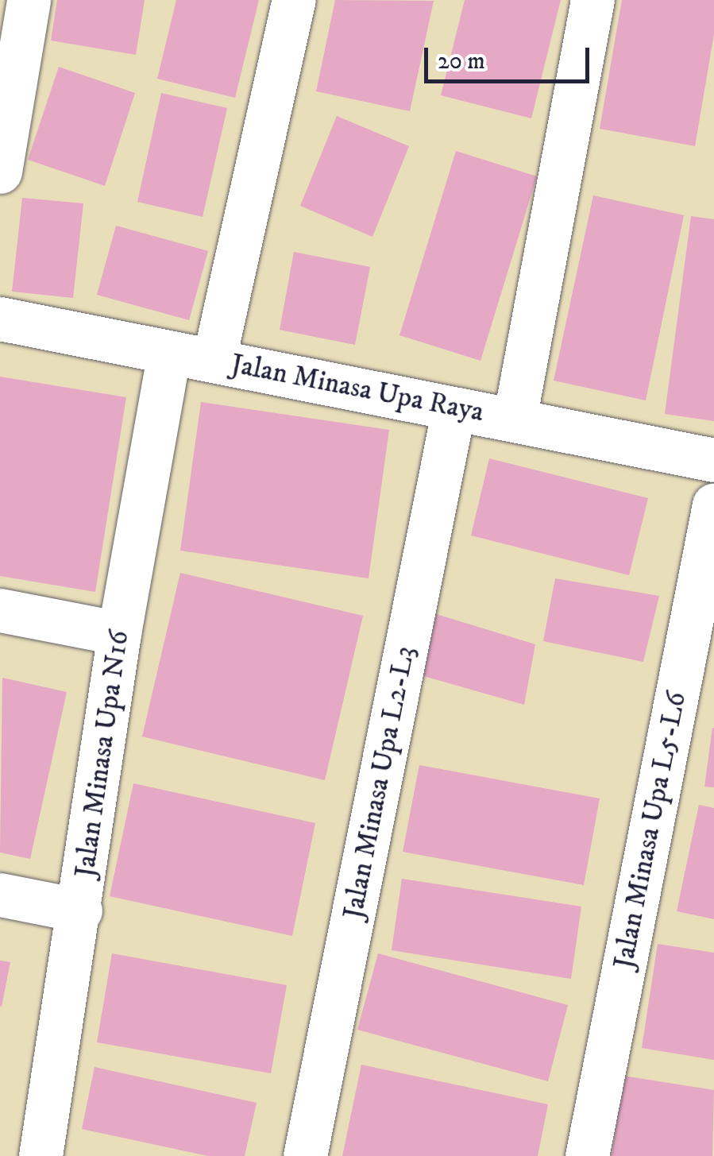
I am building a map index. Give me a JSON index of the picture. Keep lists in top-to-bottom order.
{
  "streets": {
    "street": [
      "Jalan Minasa Upa Raya",
      "Jalan Minasa Upa N16",
      "Jalan Minasa Upa L2-L3",
      "Jalan Minasa Upa L5-L6"
    ]
  },
  "crossings": [
    ["Jalan Minasa Upa Raya", "Jalan Minasa Upa N16"],
    ["Jalan Minasa Upa Raya", "Jalan Minasa Upa L2-L3"]
  ],
  "scale_bar": "20 m"
}
